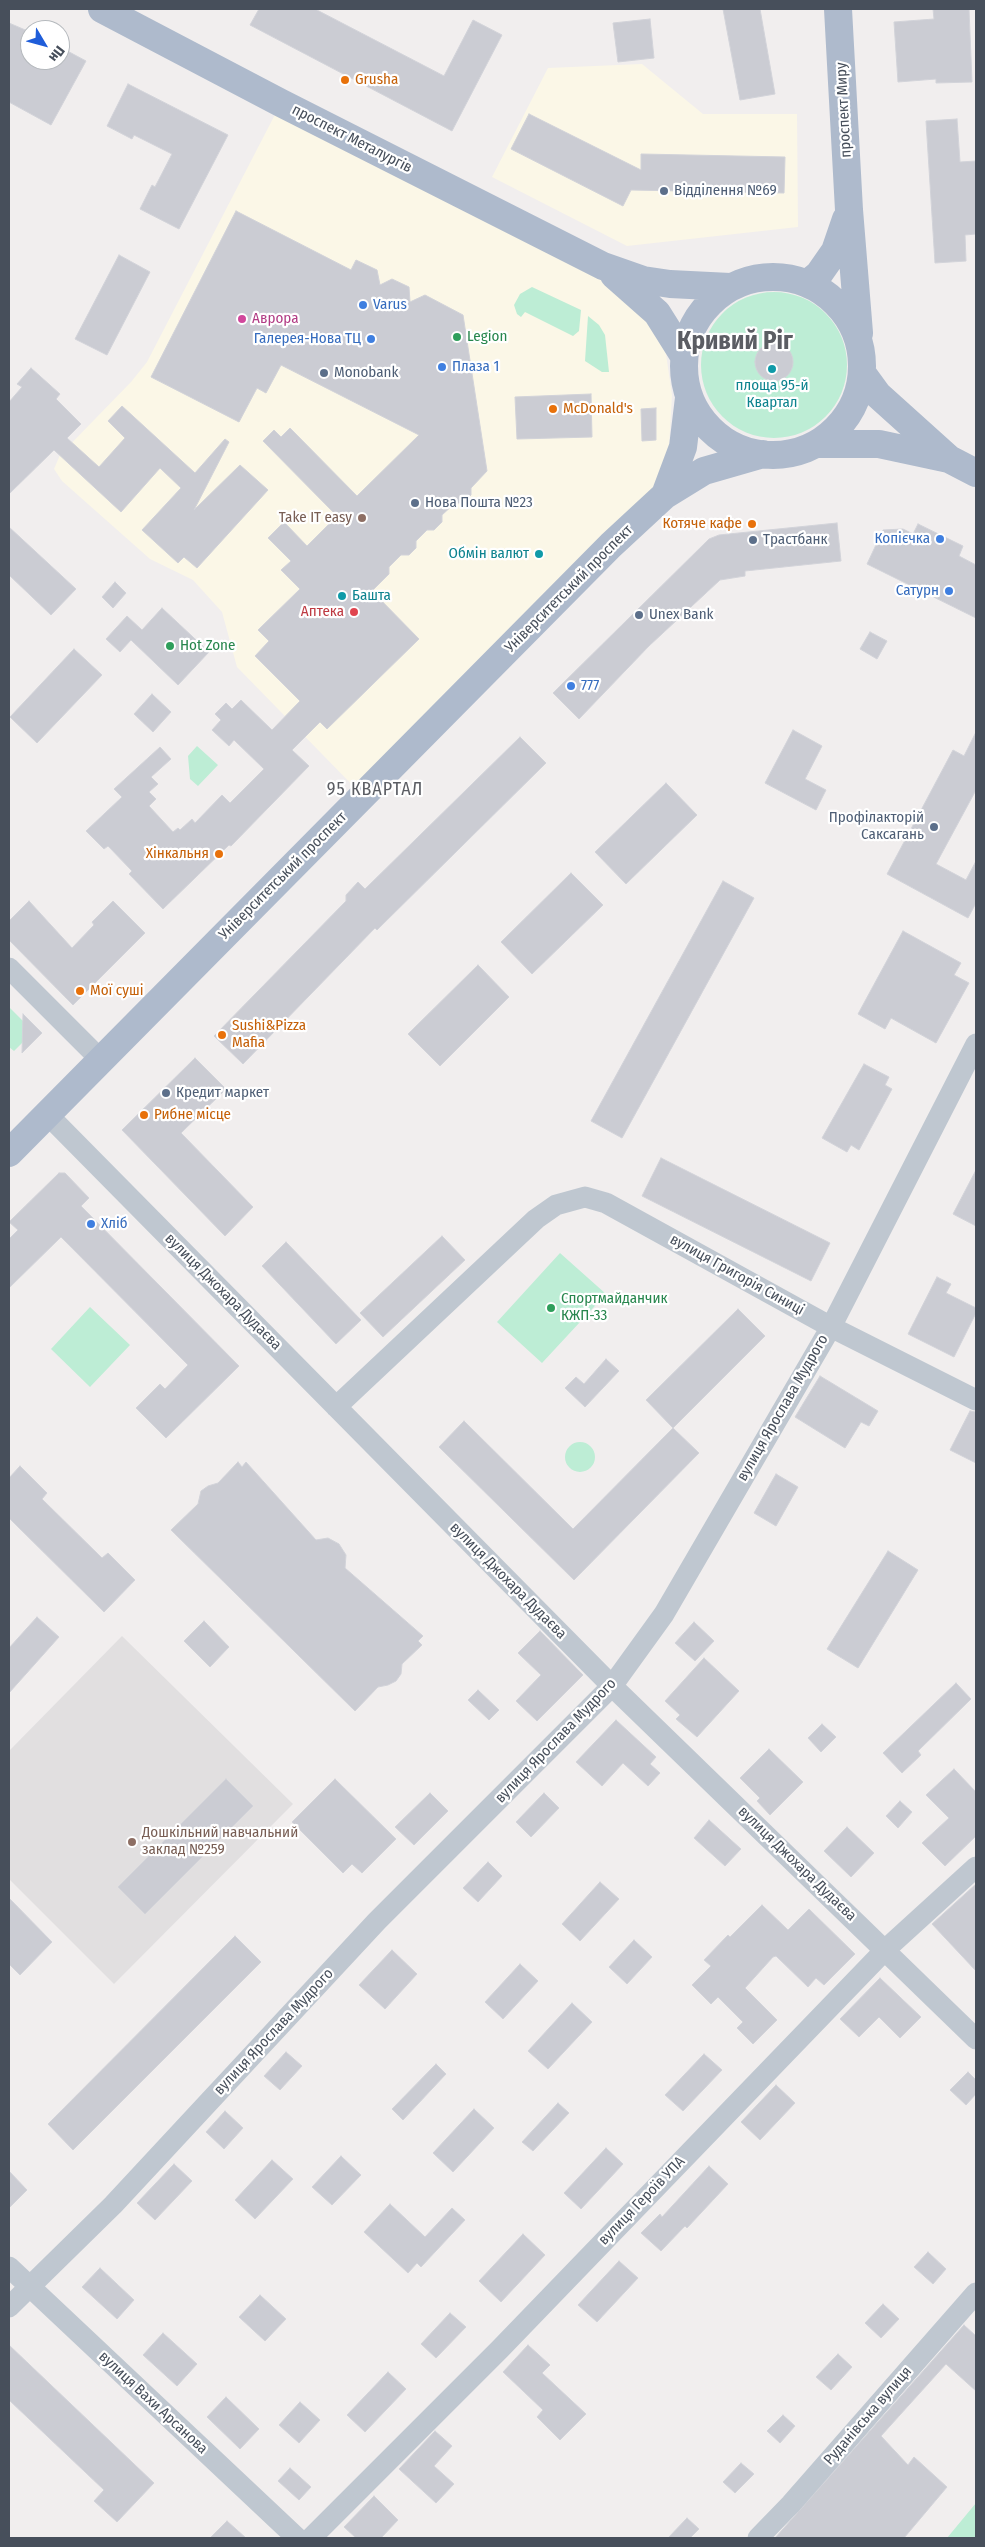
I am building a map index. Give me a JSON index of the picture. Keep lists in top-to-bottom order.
{
  "streets": {
    "main road": ["проспект Миру", "проспект Металургів", "Університетський проспект"],
    "street": [
      "вулиця Григорія Синиці",
      "вулиця Джохара Дудаєва",
      "вулиця Ярослава Мудрого",
      "вулиця Героїв УПА",
      "вулиця Вахи Арсанова",
      "Руданівська вулиця"
    ]
  },
  "crossings": [
    ["Університетський проспект", "вулиця Джохара Дудаєва"],
    ["вулиця Григорія Синиці", "вулиця Джохара Дудаєва"],
    ["вулиця Григорія Синиці", "вулиця Ярослава Мудрого"],
    ["вулиця Джохара Дудаєва", "вулиця Ярослава Мудрого"],
    ["вулиця Джохара Дудаєва", "вулиця Героїв УПА"],
    ["вулиця Ярослава Мудрого", "вулиця Вахи Арсанова"]
  ],
  "districts": ["Кривий Ріг", "95 КВАРТАЛ"],
  "places": [
    "Grusha",
    "Відділення №69",
    "Varus",
    "Аврора",
    "Legion",
    "Галерея-Нова ТЦ",
    "Плаза 1",
    "площа 95-й Квартал",
    "Monobank",
    "McDonald's",
    "Нова Пошта №23",
    "Take IT easy",
    "Котяче кафе",
    "Копієчка",
    "Трастбанк",
    "Обмін валют",
    "Сатурн",
    "Башта",
    "Аптека",
    "Unex Bank",
    "Hot Zone",
    "777",
    "Профілакторій Саксагань",
    "Хінкальня",
    "Мої суші",
    "Sushi&Pizza Mafia",
    "Кредит маркет",
    "Рибне місце",
    "Хліб",
    "Спортмайданчик КЖП-33",
    "Дошкільний навчальний заклад №259"
  ],
  "north": "bottom right"
}
